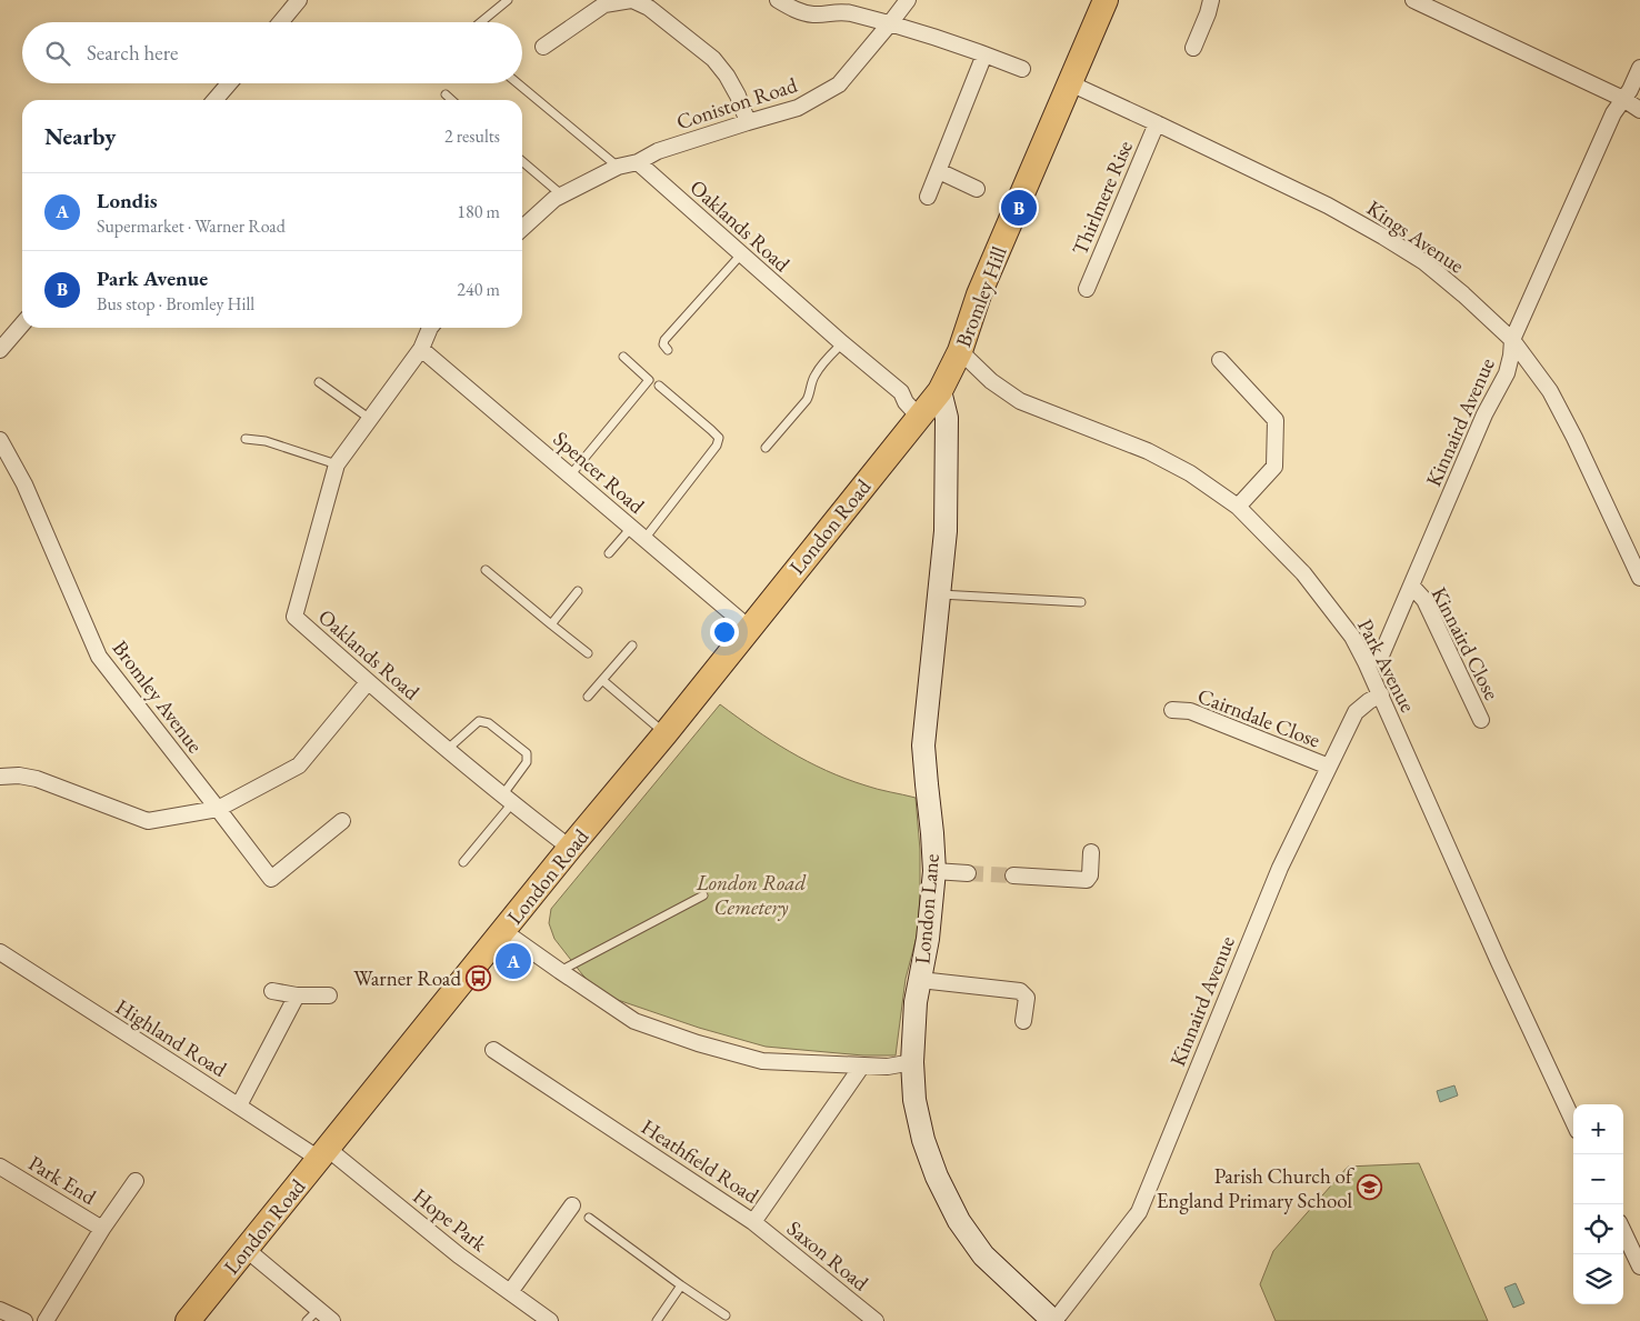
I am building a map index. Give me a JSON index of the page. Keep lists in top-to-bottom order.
{
  "streets": {
    "main road": ["Bromley Hill", "London Road"],
    "street": [
      "Coniston Road",
      "Thirlmere Rise",
      "Oaklands Road",
      "Kings Avenue",
      "Kinnaird Avenue",
      "Spencer Road",
      "Kinnaird Close",
      "Park Avenue",
      "Bromley Avenue",
      "Cairndale Close",
      "London Lane",
      "Highland Road",
      "Heathfield Road",
      "Park End",
      "Hope Park",
      "Saxon Road"
    ]
  },
  "crossings": [
    ["Coniston Road", "Oaklands Road"],
    ["Thirlmere Rise", "Kings Avenue"],
    ["Oaklands Road", "Bromley Hill"],
    ["Oaklands Road", "Spencer Road"],
    ["Oaklands Road", "London Road"],
    ["Kings Avenue", "Bromley Hill"],
    ["Kings Avenue", "Kinnaird Avenue"],
    ["Bromley Hill", "London Road"],
    ["Bromley Hill", "Park Avenue"],
    ["Bromley Hill", "London Lane"],
    ["Kinnaird Avenue", "Kinnaird Close"],
    ["Kinnaird Avenue", "Park Avenue"],
    ["Kinnaird Avenue", "Cairndale Close"],
    ["Kinnaird Avenue", "London Lane"],
    ["Spencer Road", "London Road"],
    ["London Road", "Highland Road"],
    ["London Road", "Hope Park"],
    ["Highland Road", "Hope Park"],
    ["Heathfield Road", "Saxon Road"]
  ],
  "parks": ["London Road Cemetery"],
  "places": {
    "bus stop": ["Warner Road"],
    "school or university": ["Parish Church of England Primary School"]
  },
  "page": {
    "search": "Search here",
    "heading": ["Nearby", "2 results"],
    "list": [
      {
        "mark": "A",
        "name": "Londis",
        "note": "Supermarket · Warner Road",
        "value": "180 m"
      },
      {
        "mark": "B",
        "name": "Park Avenue",
        "note": "Bus stop · Bromley Hill",
        "value": "240 m"
      }
    ],
    "pins": ["B", "A"],
    "map_buttons": ["+", "−"]
  }
}
